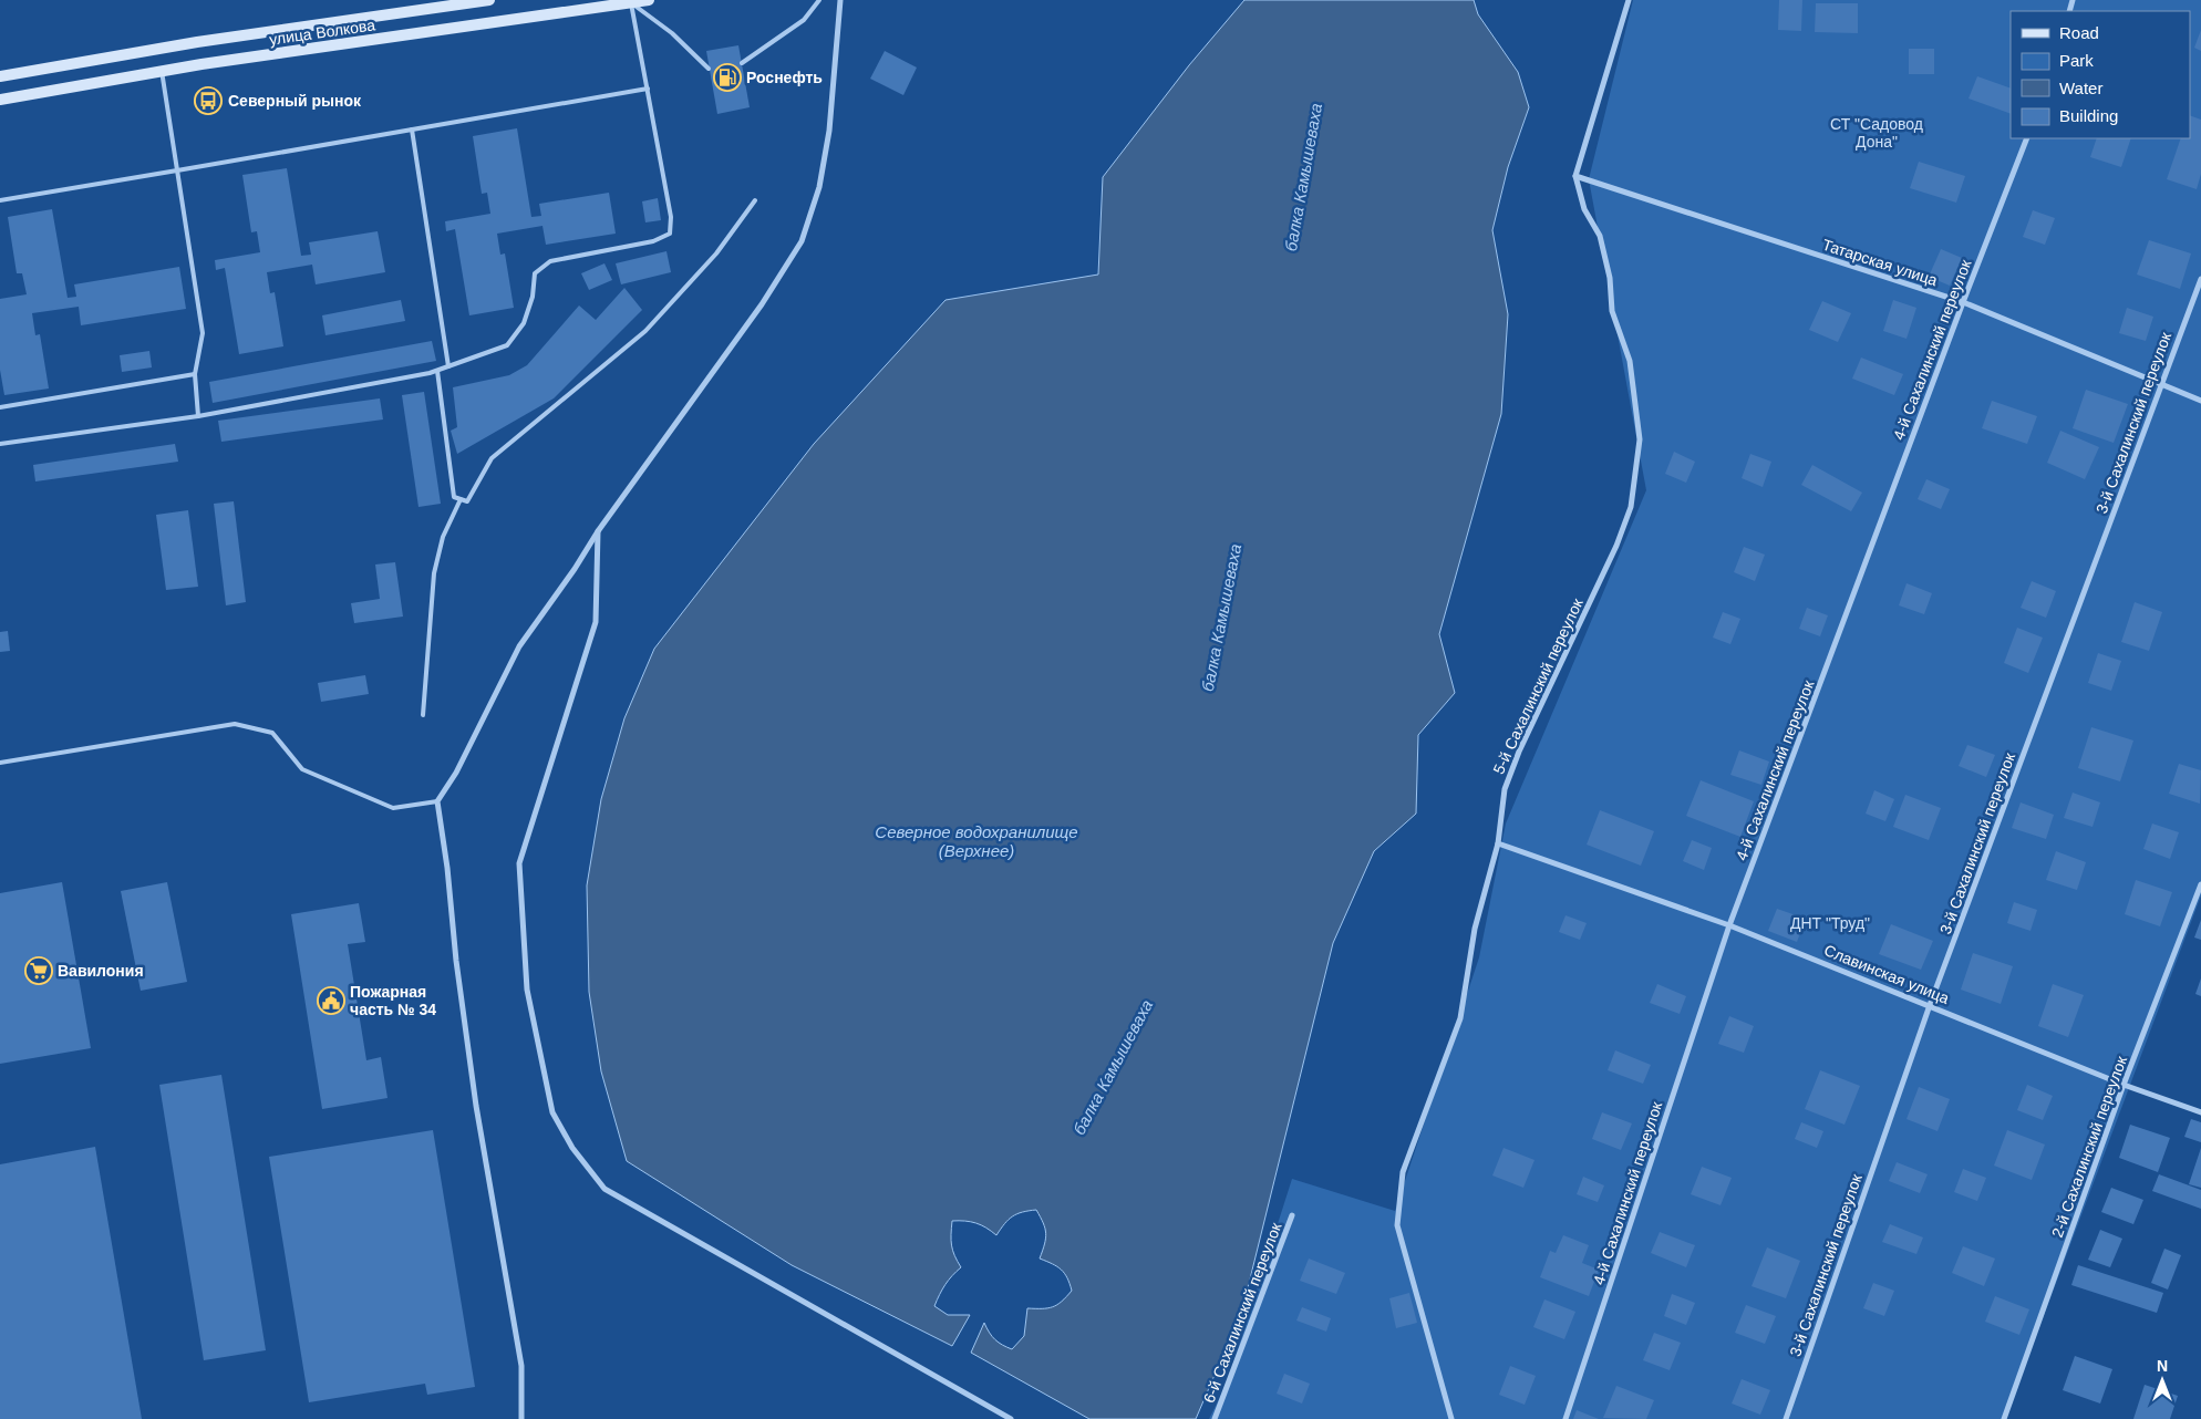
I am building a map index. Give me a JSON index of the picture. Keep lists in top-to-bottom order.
{
  "streets": {
    "main road": ["улица Волкова"],
    "street": [
      "Татарская улица",
      "4-й Сахалинский переулок",
      "3-й Сахалинский переулок",
      "5-й Сахалинский переулок",
      "Славинская улица",
      "2-й Сахалинский переулок",
      "6-й Сахалинский переулок"
    ]
  },
  "crossings": [
    ["Татарская улица", "4-й Сахалинский переулок"],
    ["Татарская улица", "3-й Сахалинский переулок"],
    ["Татарская улица", "5-й Сахалинский переулок"],
    ["4-й Сахалинский переулок", "Славинская улица"],
    ["3-й Сахалинский переулок", "Славинская улица"],
    ["5-й Сахалинский переулок", "Славинская улица"],
    ["Славинская улица", "2-й Сахалинский переулок"]
  ],
  "water": ["балка Камышеваха", "Северное водохранилище (Верхнее)"],
  "parks": ["СТ \"Садовод Дона\"", "ДНТ \"Труд\""],
  "places": {
    "fuel station": ["Роснефть"],
    "bus stop": ["Северный рынок"],
    "supermarket": ["Вавилония"],
    "public building": ["Пожарная часть № 34"]
  },
  "legend": [
    "Road",
    "Park",
    "Water",
    "Building"
  ],
  "north": "top"
}
